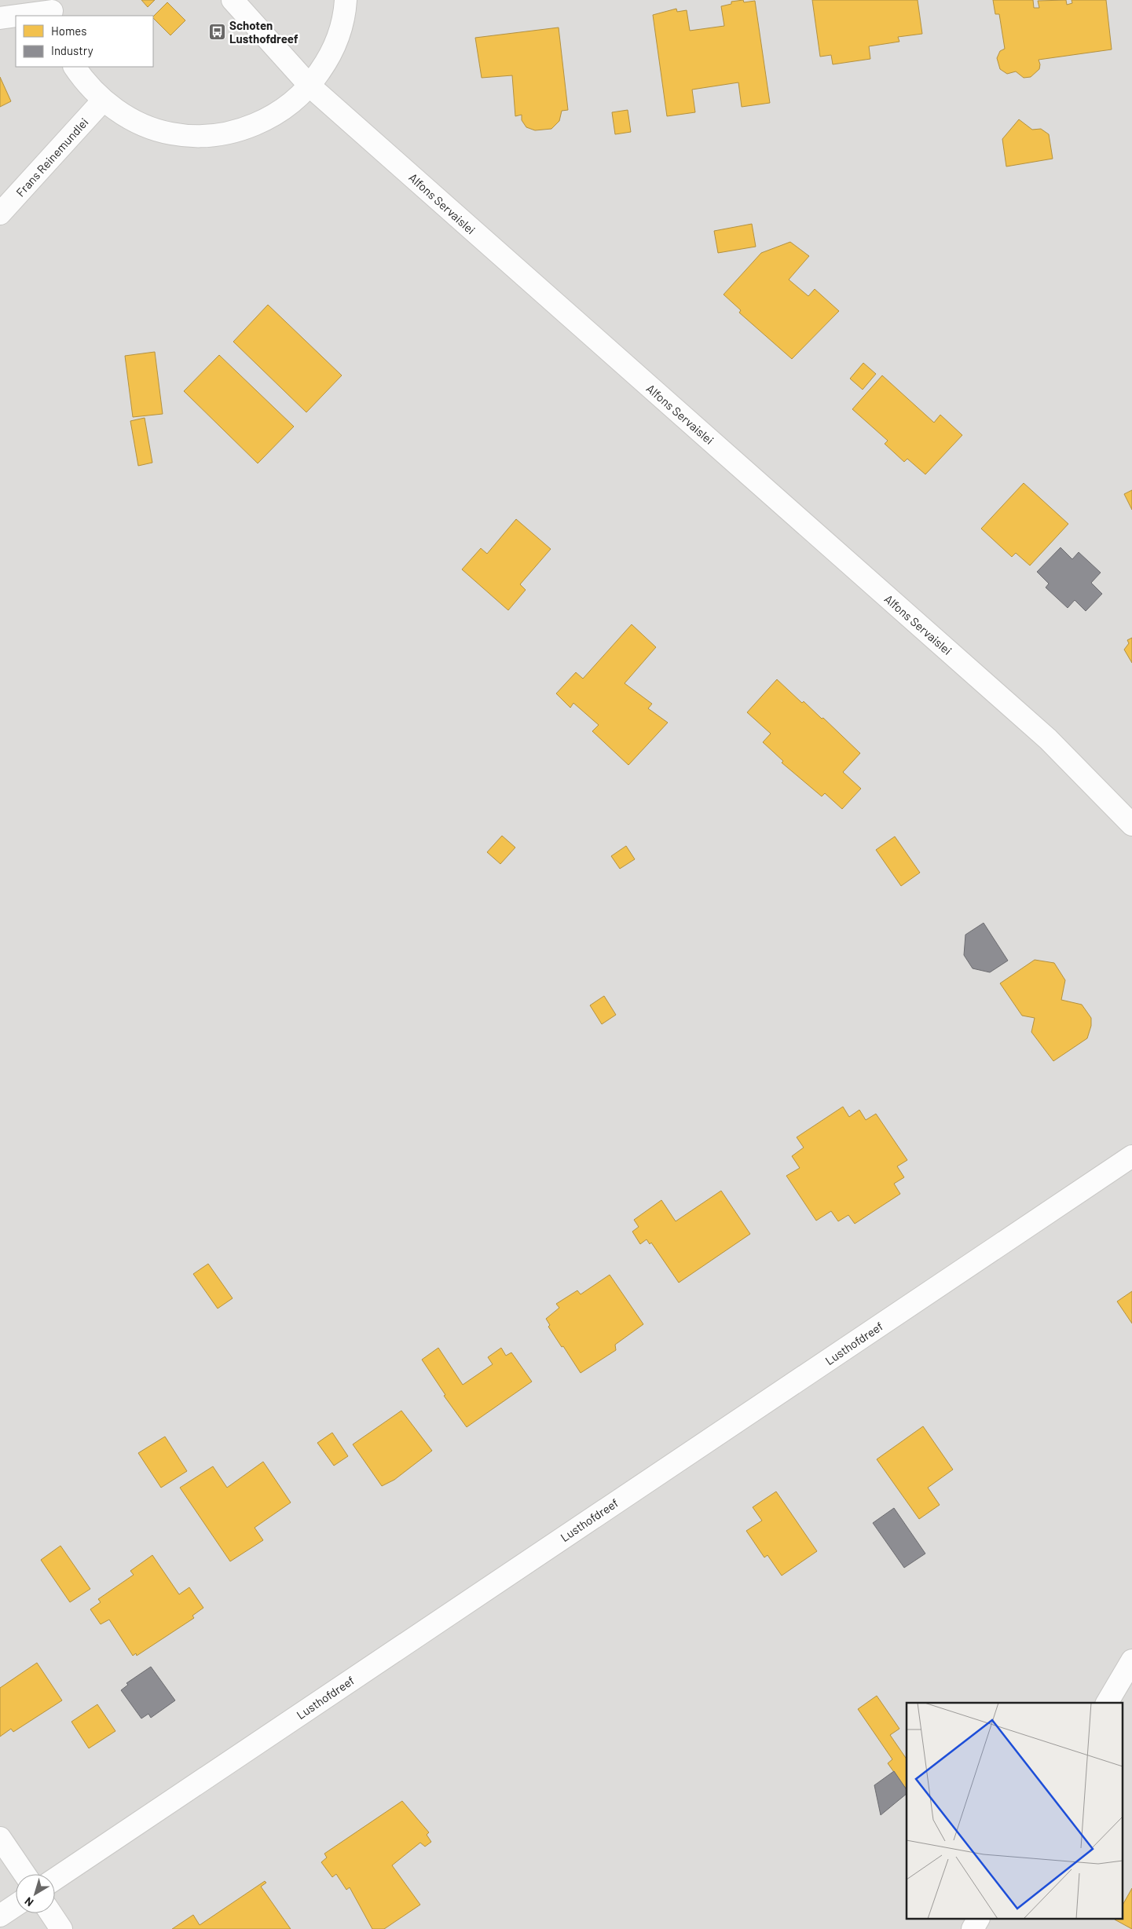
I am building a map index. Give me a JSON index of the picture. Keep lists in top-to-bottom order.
{
  "streets": {
    "street": ["Frans Reinemundlei", "Alfons Servaislei", "Lusthofdreef"]
  },
  "places": {
    "bus stop": ["Schoten Lusthofdreef"]
  },
  "legend": ["Homes", "Industry"],
  "north": "bottom left"
}
